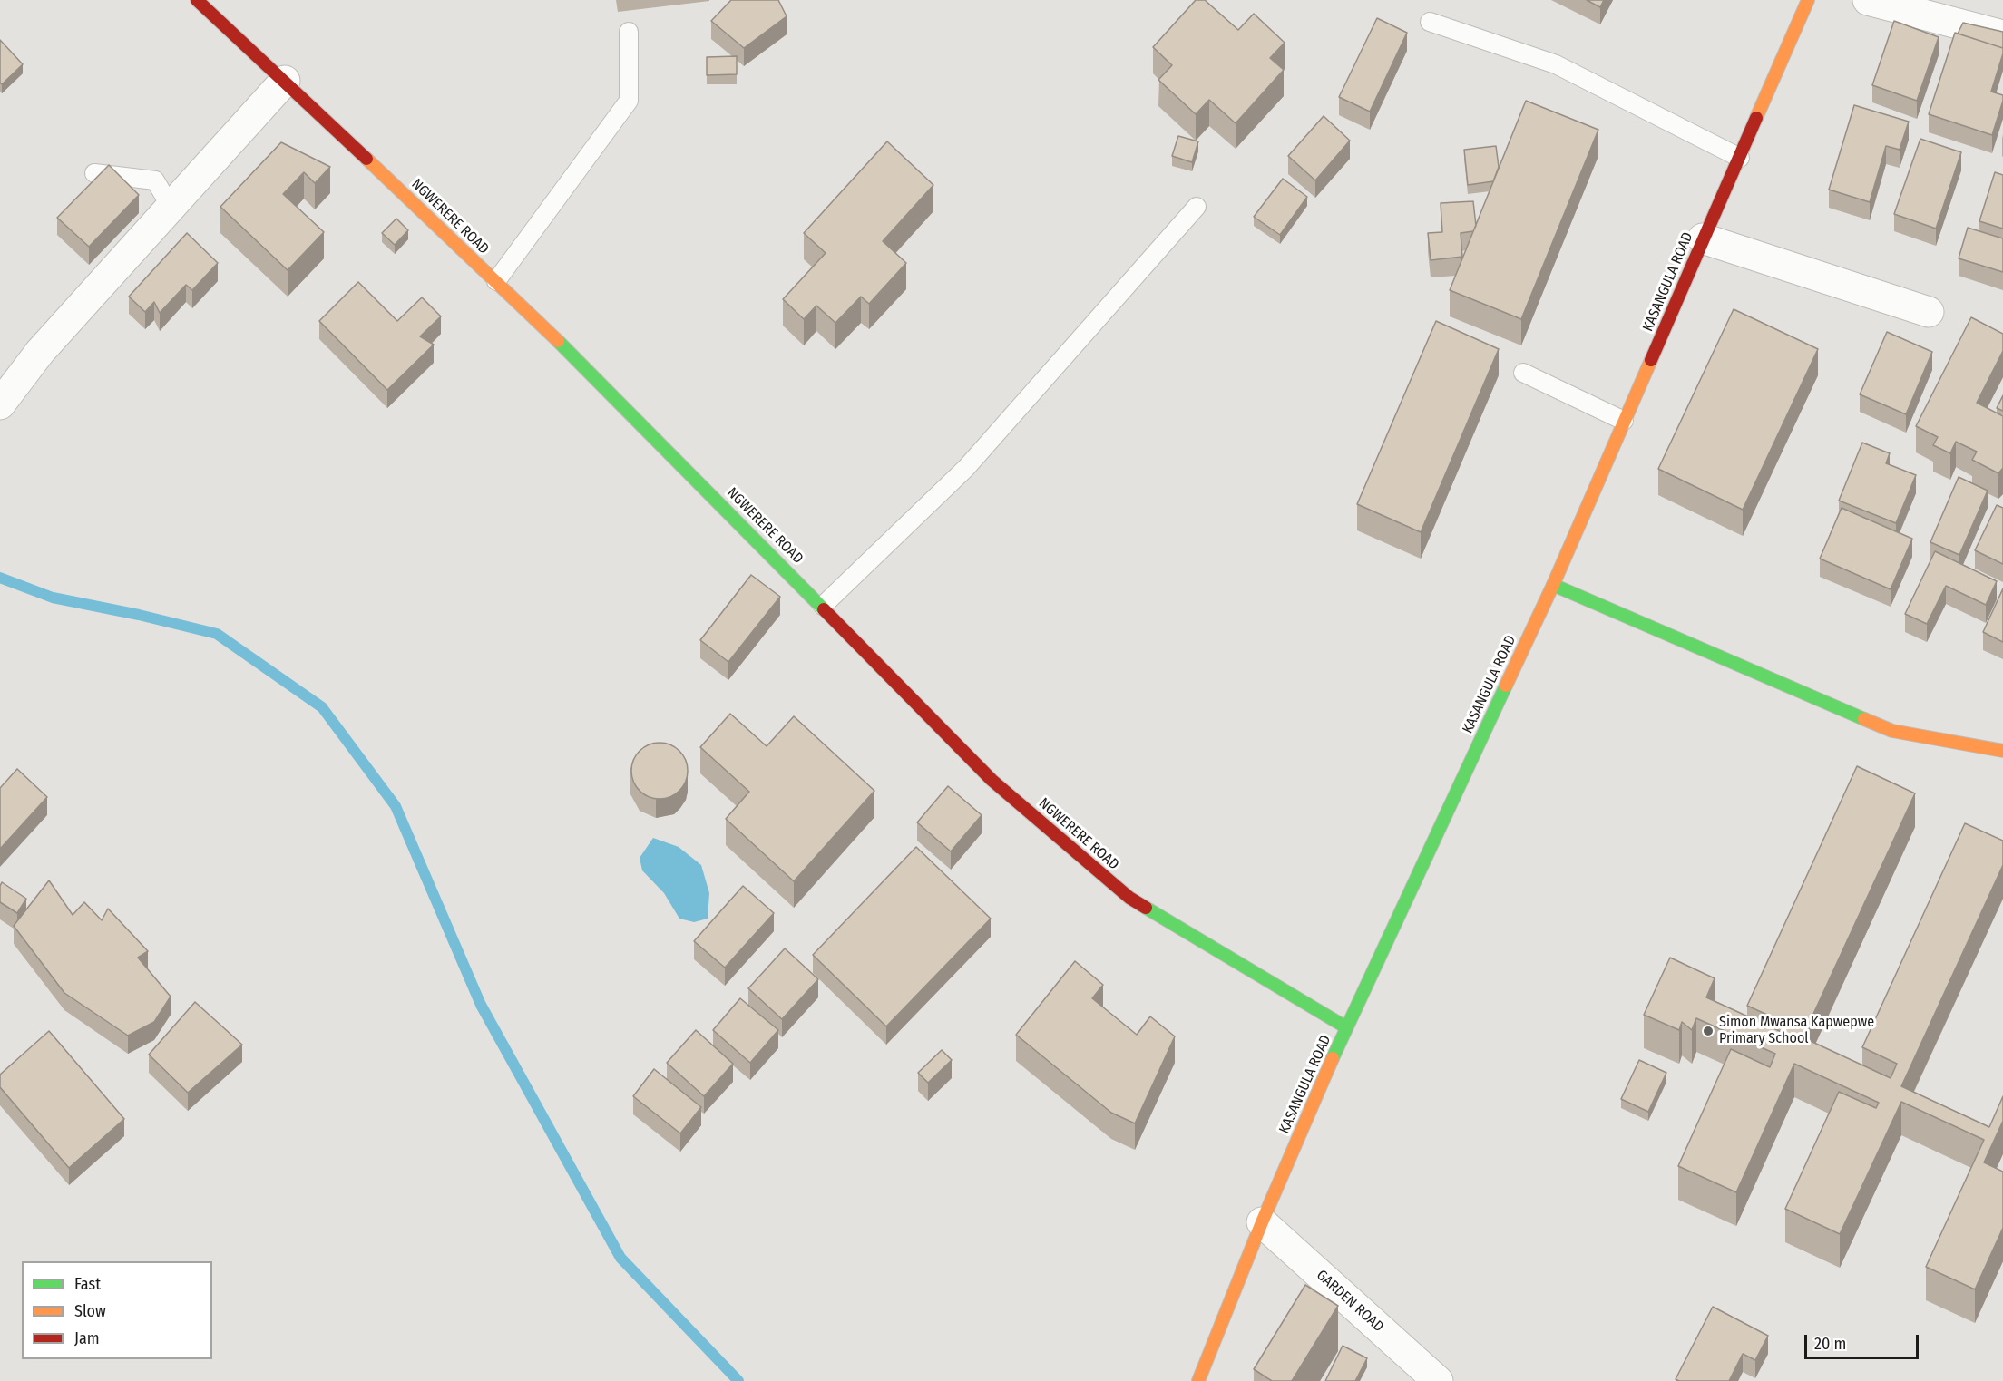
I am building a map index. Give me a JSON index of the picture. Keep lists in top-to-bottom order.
{
  "streets": {
    "street": ["NGWERERE ROAD", "KASANGULA ROAD", "GARDEN ROAD"]
  },
  "crossings": [
    ["NGWERERE ROAD", "KASANGULA ROAD"],
    ["KASANGULA ROAD", "GARDEN ROAD"]
  ],
  "places": ["Simon Mwansa Kapwepwe Primary School"],
  "legend": ["Fast", "Slow", "Jam"],
  "scale_bar": "20 m"
}
